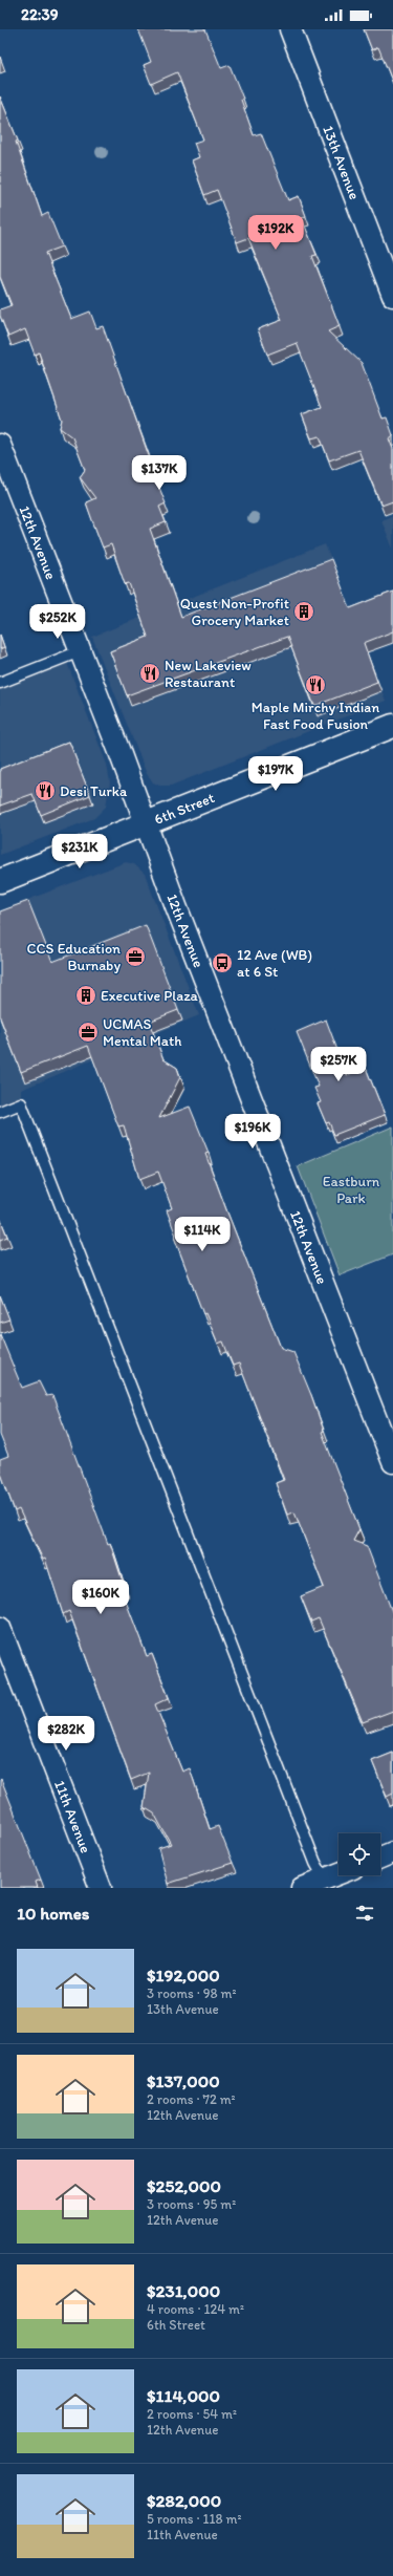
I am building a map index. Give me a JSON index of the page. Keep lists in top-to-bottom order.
{
  "streets": {
    "street": [
      "13th Avenue",
      "12th Avenue",
      "6th Street",
      "11th Avenue"
    ]
  },
  "crossings": [
    ["12th Avenue", "6th Street"]
  ],
  "parks": ["Eastburn Park"],
  "places": {
    "building": ["Quest Non-Profit Grocery Market", "Executive Plaza"],
    "restaurant": ["New Lakeview Restaurant", "Maple Mirchy Indian Fast Food Fusion", "Desi Turka"],
    "office": ["CCS Education Burnaby", "UCMAS Mental Math"],
    "bus stop": ["12 Ave (WB) at 6 St"]
  },
  "page": {
    "status": "22:39",
    "price": [
      "$192K",
      "$137K",
      "$252K",
      "$197K",
      "$231K",
      "$257K",
      "$196K",
      "$114K",
      "$160K",
      "$282K"
    ],
    "heading": "10 homes",
    "list": [
      {
        "name": "$192,000",
        "note": "3 rooms · 98 m² · 13th Avenue"
      },
      {
        "name": "$137,000",
        "note": "2 rooms · 72 m² · 12th Avenue"
      },
      {
        "name": "$252,000",
        "note": "3 rooms · 95 m² · 12th Avenue"
      },
      {
        "name": "$231,000",
        "note": "4 rooms · 124 m² · 6th Street"
      },
      {
        "name": "$114,000",
        "note": "2 rooms · 54 m² · 12th Avenue"
      },
      {
        "name": "$282,000",
        "note": "5 rooms · 118 m² · 11th Avenue"
      }
    ]
  }
}
